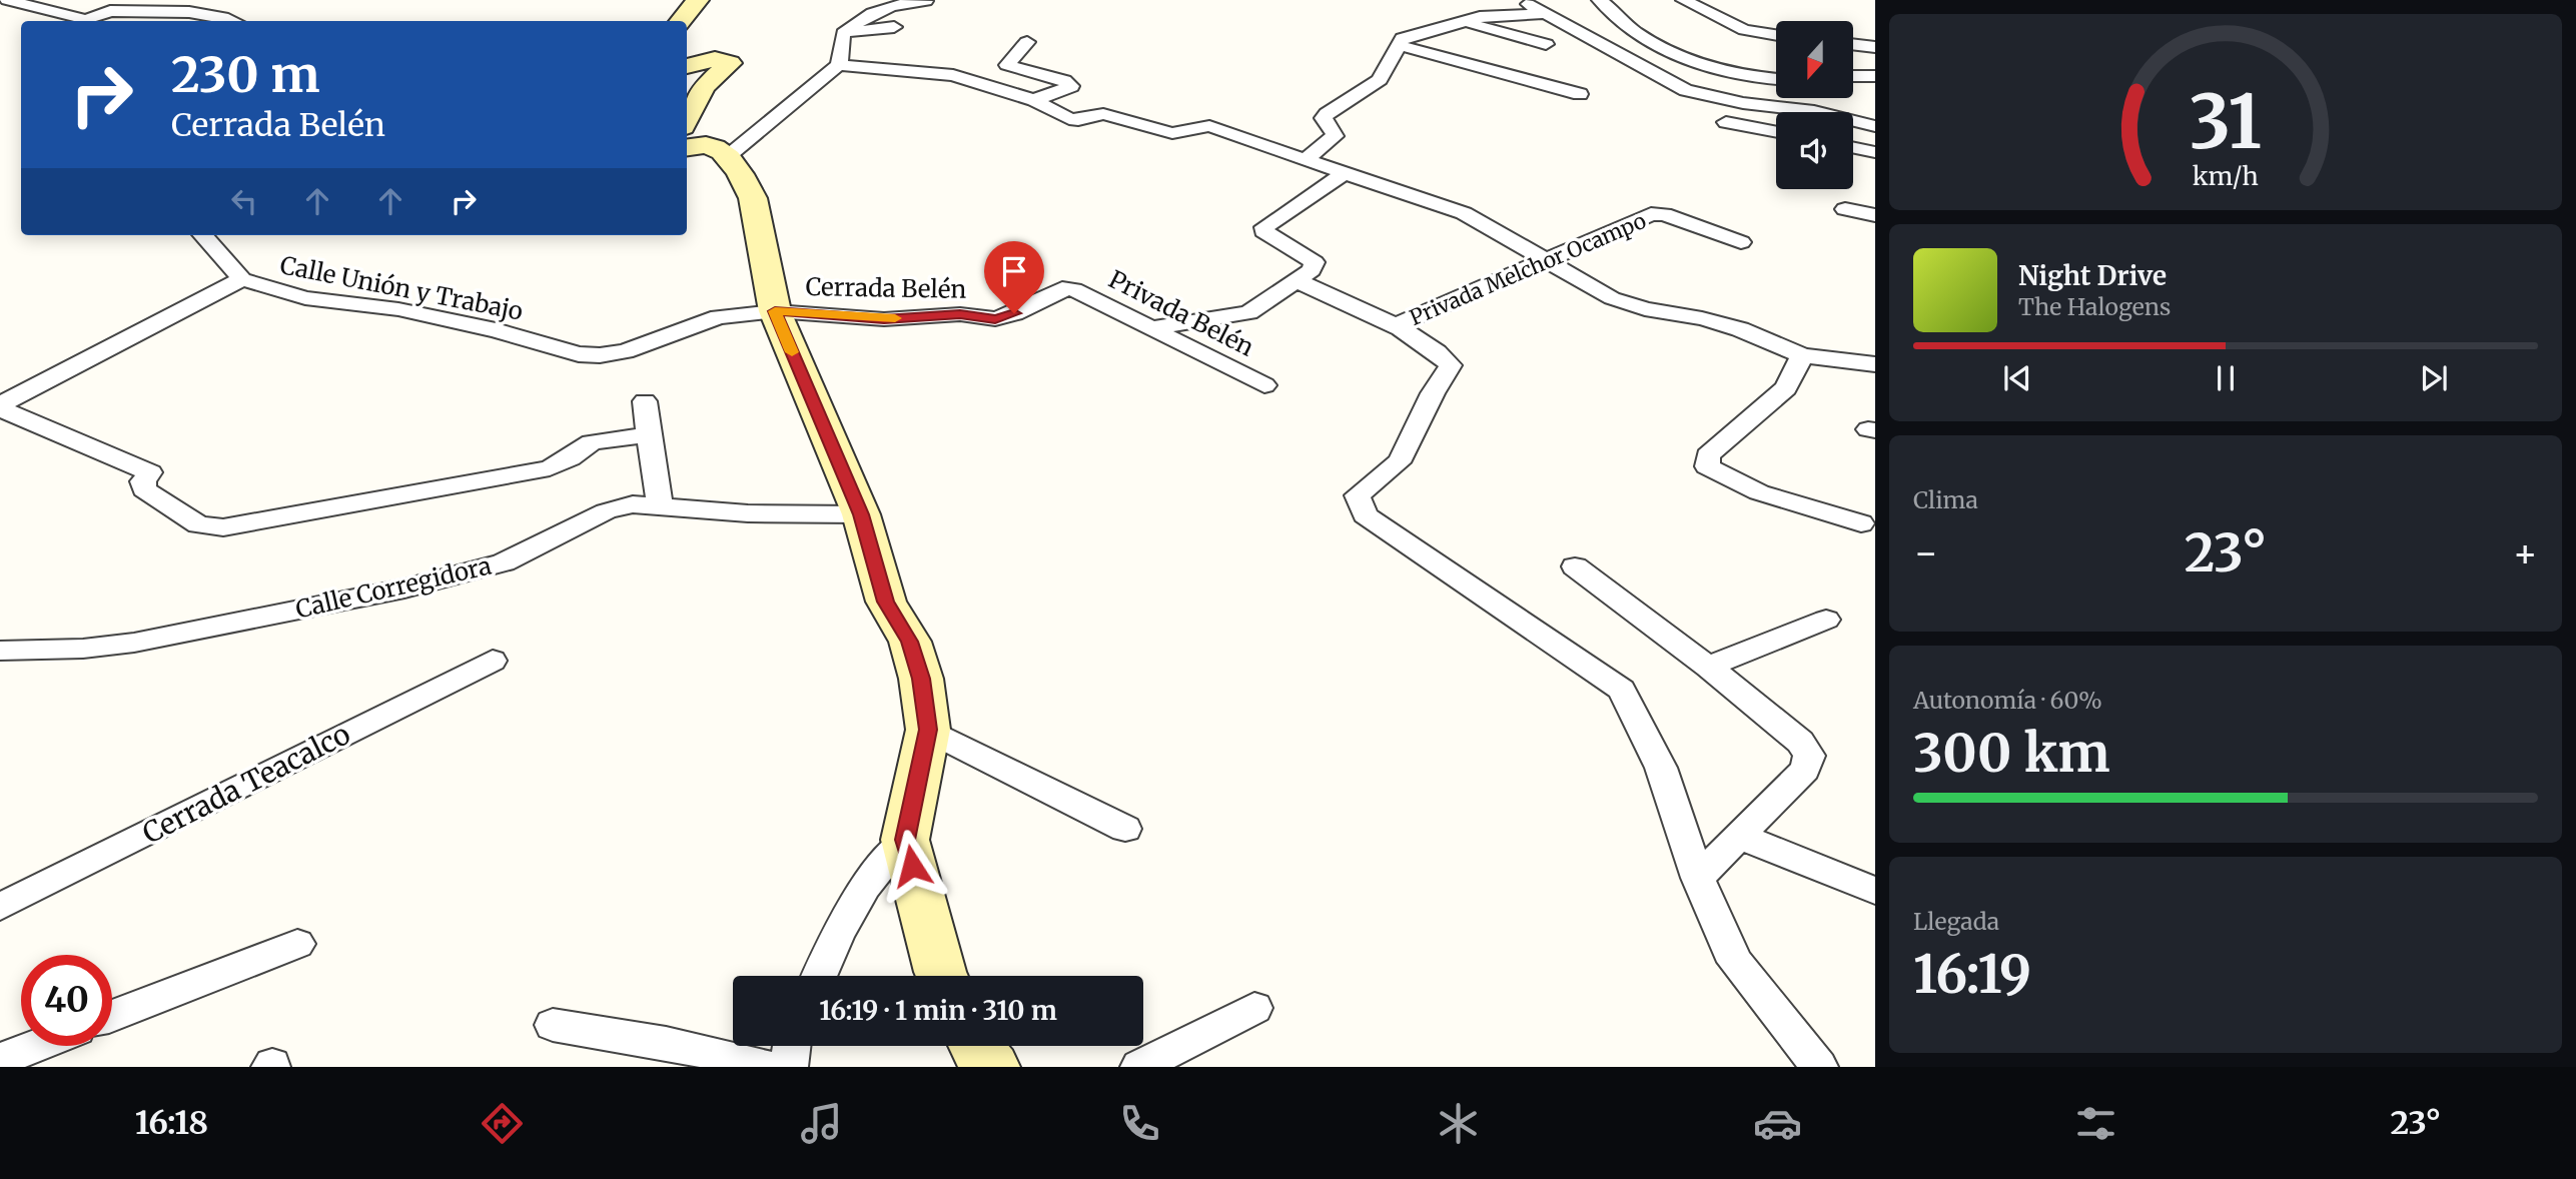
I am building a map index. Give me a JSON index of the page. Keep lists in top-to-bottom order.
{
  "streets": {
    "street": [
      "Privada Melchor Ocampo",
      "Calle Unión y Trabajo",
      "Cerrada Belén",
      "Privada Belén",
      "Calle Corregidora",
      "Cerrada Teacalco"
    ]
  },
  "crossings": [
    ["Calle Unión y Trabajo", "Cerrada Belén"],
    ["Cerrada Belén", "Privada Belén"]
  ],
  "north": "bottom",
  "page": {
    "turn": ["230 m", "Cerrada Belén"],
    "song": ["Night Drive", "The Halogens"],
    "tile": [
      "Clima",
      ["Autonomía · 60%", "300 km"],
      ["Llegada", "16:19"]
    ],
    "heat": ["−", "23°", "+"],
    "limit": "40",
    "trip": "16:19 · 1 min · 310 m",
    "tabs": ["16:18", "23°"],
    "gauge": ["31", "km/h"]
  }
}
